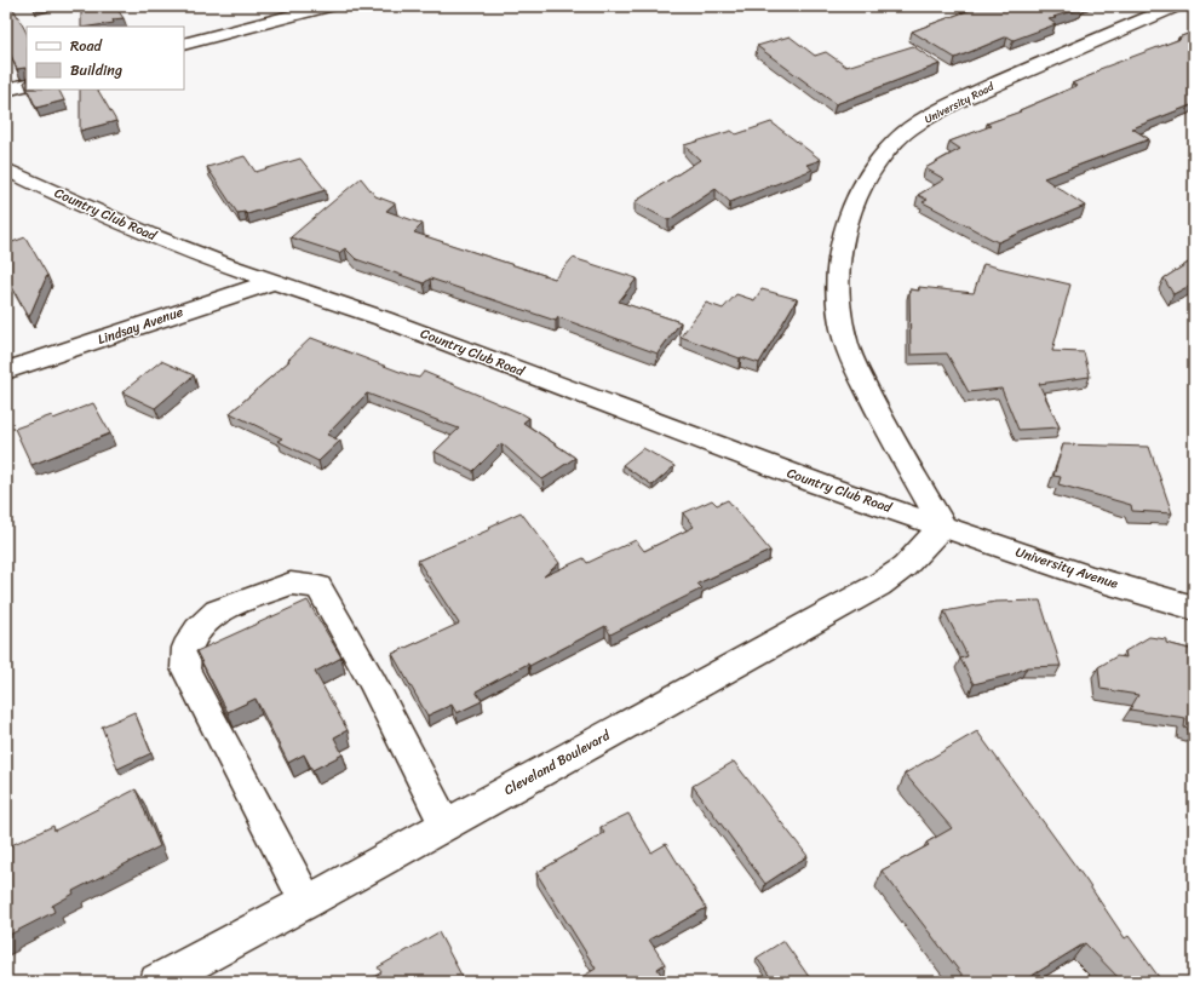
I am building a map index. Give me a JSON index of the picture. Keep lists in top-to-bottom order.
{
  "streets": {
    "street": [
      "University Road",
      "Country Club Road",
      "Lindsay Avenue",
      "University Avenue",
      "Cleveland Boulevard"
    ]
  },
  "crossings": [
    ["University Road", "Country Club Road"],
    ["University Road", "University Avenue"],
    ["University Road", "Cleveland Boulevard"],
    ["Country Club Road", "Lindsay Avenue"],
    ["Country Club Road", "University Avenue"],
    ["Country Club Road", "Cleveland Boulevard"],
    ["University Avenue", "Cleveland Boulevard"]
  ],
  "legend": ["Road", "Building"]
}
